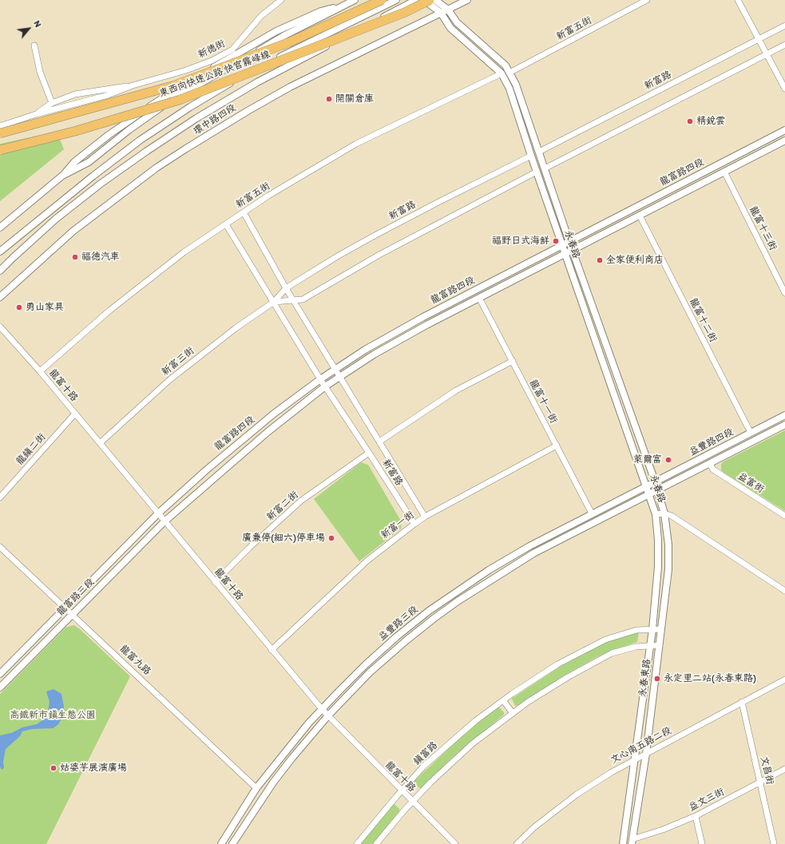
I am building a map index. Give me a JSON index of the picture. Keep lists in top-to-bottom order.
{
  "streets": {
    "highway": ["東西向快速公路 快官霧峰線"],
    "street": [
      "新富五街",
      "新德街",
      "新富路",
      "環中路四段",
      "龍富路四段",
      "龍富十三街",
      "永春路",
      "龍富十二街",
      "新富三街",
      "龍富十路",
      "龍富十一街",
      "益豐路四段",
      "龍鎮二街",
      "益富街",
      "新富二街",
      "新富一街",
      "龍富路三段",
      "益豐路三段",
      "龍富九路",
      "永春東路",
      "文心南五路二段",
      "鎮富路",
      "文昌街",
      "益文三街"
    ]
  },
  "crossings": [
    ["新富五街", "新富路"],
    ["新富五街", "永春路"],
    ["新富五街", "龍富十路"],
    ["新富路", "龍富路四段"],
    ["新富路", "永春路"],
    ["新富路", "新富三街"],
    ["新富路", "新富二街"],
    ["新富路", "新富一街"],
    ["環中路四段", "永春路"],
    ["龍富路四段", "龍富十三街"],
    ["龍富路四段", "永春路"],
    ["龍富路四段", "龍富十二街"],
    ["龍富路四段", "龍富十路"],
    ["龍富路四段", "龍富十一街"],
    ["龍富路四段", "龍富路三段"],
    ["永春路", "益豐路四段"],
    ["永春路", "益豐路三段"],
    ["永春路", "永春東路"],
    ["龍富十二街", "益豐路四段"],
    ["新富三街", "龍富十路"],
    ["龍富十路", "龍鎮二街"],
    ["龍富十路", "新富二街"],
    ["龍富十路", "新富一街"],
    ["龍富十路", "龍富路三段"],
    ["龍富十路", "益豐路三段"],
    ["龍富十路", "鎮富路"],
    ["龍富十一街", "新富一街"],
    ["龍富十一街", "益豐路三段"],
    ["益豐路四段", "益富街"],
    ["益豐路四段", "益豐路三段"],
    ["龍富路三段", "龍富九路"],
    ["益豐路三段", "龍富九路"],
    ["永春東路", "文心南五路二段"],
    ["永春東路", "鎮富路"],
    ["永春東路", "益文三街"],
    ["文心南五路二段", "文昌街"],
    ["文昌街", "益文三街"]
  ],
  "parks": ["高鐵新市鎮生態公園"],
  "places": [
    "開關倉庫",
    "精銳雲",
    "福野日式海鮮",
    "福德汽車",
    "全家便利商店",
    "勇山家具",
    "萊爾富",
    "廣兼停(細六)停車場",
    "永定里二站(永春東路)",
    "姑婆芋展演廣場"
  ],
  "north": "top right"
}
